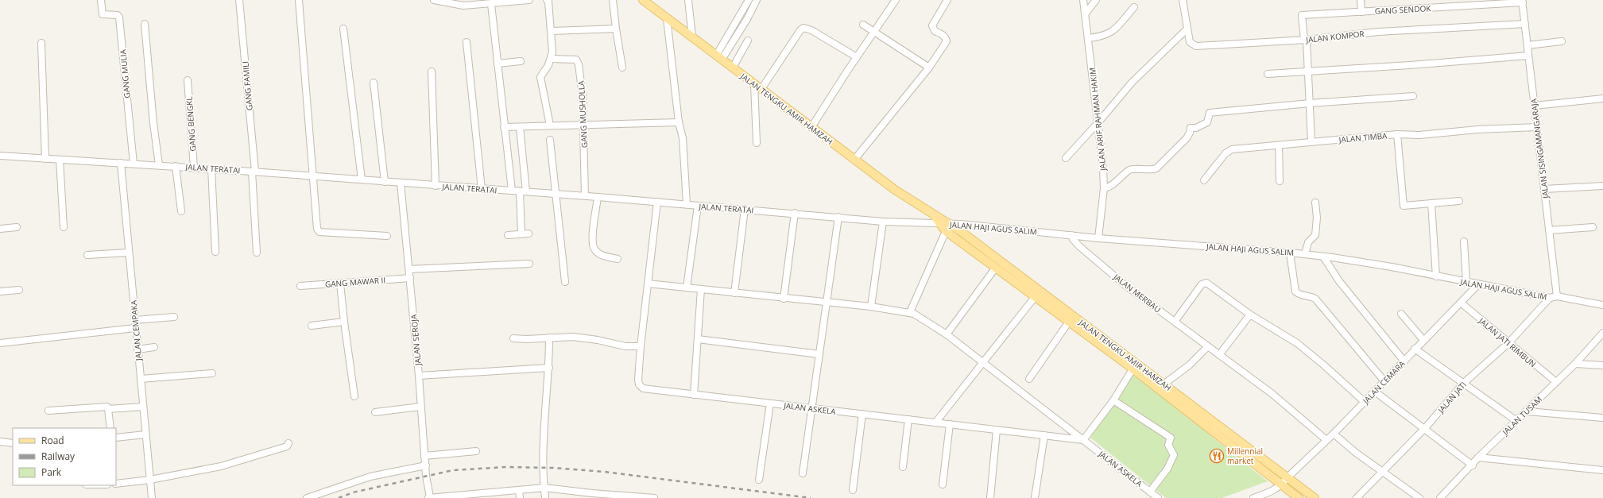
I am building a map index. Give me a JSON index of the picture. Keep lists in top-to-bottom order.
{
  "streets": {
    "main road": ["JALAN TENGKU AMIR HAMZAH"],
    "street": [
      "GANG SENDOK",
      "JALAN KOMPOR",
      "GANG MULIA",
      "GANG FAMILI",
      "GANG MUSHOLLA",
      "JALAN ARIF RAHMAN HAKIM",
      "GANG BENGKL",
      "JALAN TIMBA",
      "JALAN SISINGAMANGARAJA",
      "JALAN TERATAI",
      "JALAN HAJI AGUS SALIM",
      "GANG MAWAR II",
      "JALAN MERBAU",
      "JALAN CEMPAKA",
      "JALAN SEROJA",
      "JALAN JATI RIMBUN",
      "JALAN CEMARA",
      "JALAN JATI",
      "JALAN ASKELA",
      "JALAN TUSAM"
    ]
  },
  "crossings": [
    ["GANG SENDOK", "JALAN KOMPOR"],
    ["GANG SENDOK", "JALAN SISINGAMANGARAJA"],
    ["JALAN KOMPOR", "JALAN SISINGAMANGARAJA"],
    ["GANG MULIA", "JALAN TERATAI"],
    ["GANG FAMILI", "JALAN TERATAI"],
    ["JALAN TENGKU AMIR HAMZAH", "JALAN TERATAI"],
    ["JALAN TENGKU AMIR HAMZAH", "JALAN HAJI AGUS SALIM"],
    ["JALAN TENGKU AMIR HAMZAH", "JALAN CEMARA"],
    ["GANG MUSHOLLA", "JALAN TERATAI"],
    ["JALAN ARIF RAHMAN HAKIM", "JALAN HAJI AGUS SALIM"],
    ["GANG BENGKL", "JALAN TERATAI"],
    ["JALAN TIMBA", "JALAN SISINGAMANGARAJA"],
    ["JALAN SISINGAMANGARAJA", "JALAN HAJI AGUS SALIM"],
    ["JALAN TERATAI", "JALAN HAJI AGUS SALIM"],
    ["JALAN TERATAI", "JALAN CEMPAKA"],
    ["JALAN TERATAI", "JALAN SEROJA"],
    ["JALAN TERATAI", "JALAN ASKELA"],
    ["JALAN HAJI AGUS SALIM", "JALAN MERBAU"],
    ["JALAN HAJI AGUS SALIM", "JALAN CEMARA"],
    ["JALAN HAJI AGUS SALIM", "JALAN JATI"],
    ["GANG MAWAR II", "JALAN SEROJA"],
    ["JALAN MERBAU", "JALAN CEMARA"],
    ["JALAN JATI RIMBUN", "JALAN CEMARA"],
    ["JALAN JATI RIMBUN", "JALAN JATI"],
    ["JALAN JATI RIMBUN", "JALAN TUSAM"]
  ],
  "places": {
    "restaurant": ["Millennial market"]
  },
  "legend": ["Road", "Railway", "Park"]
}
